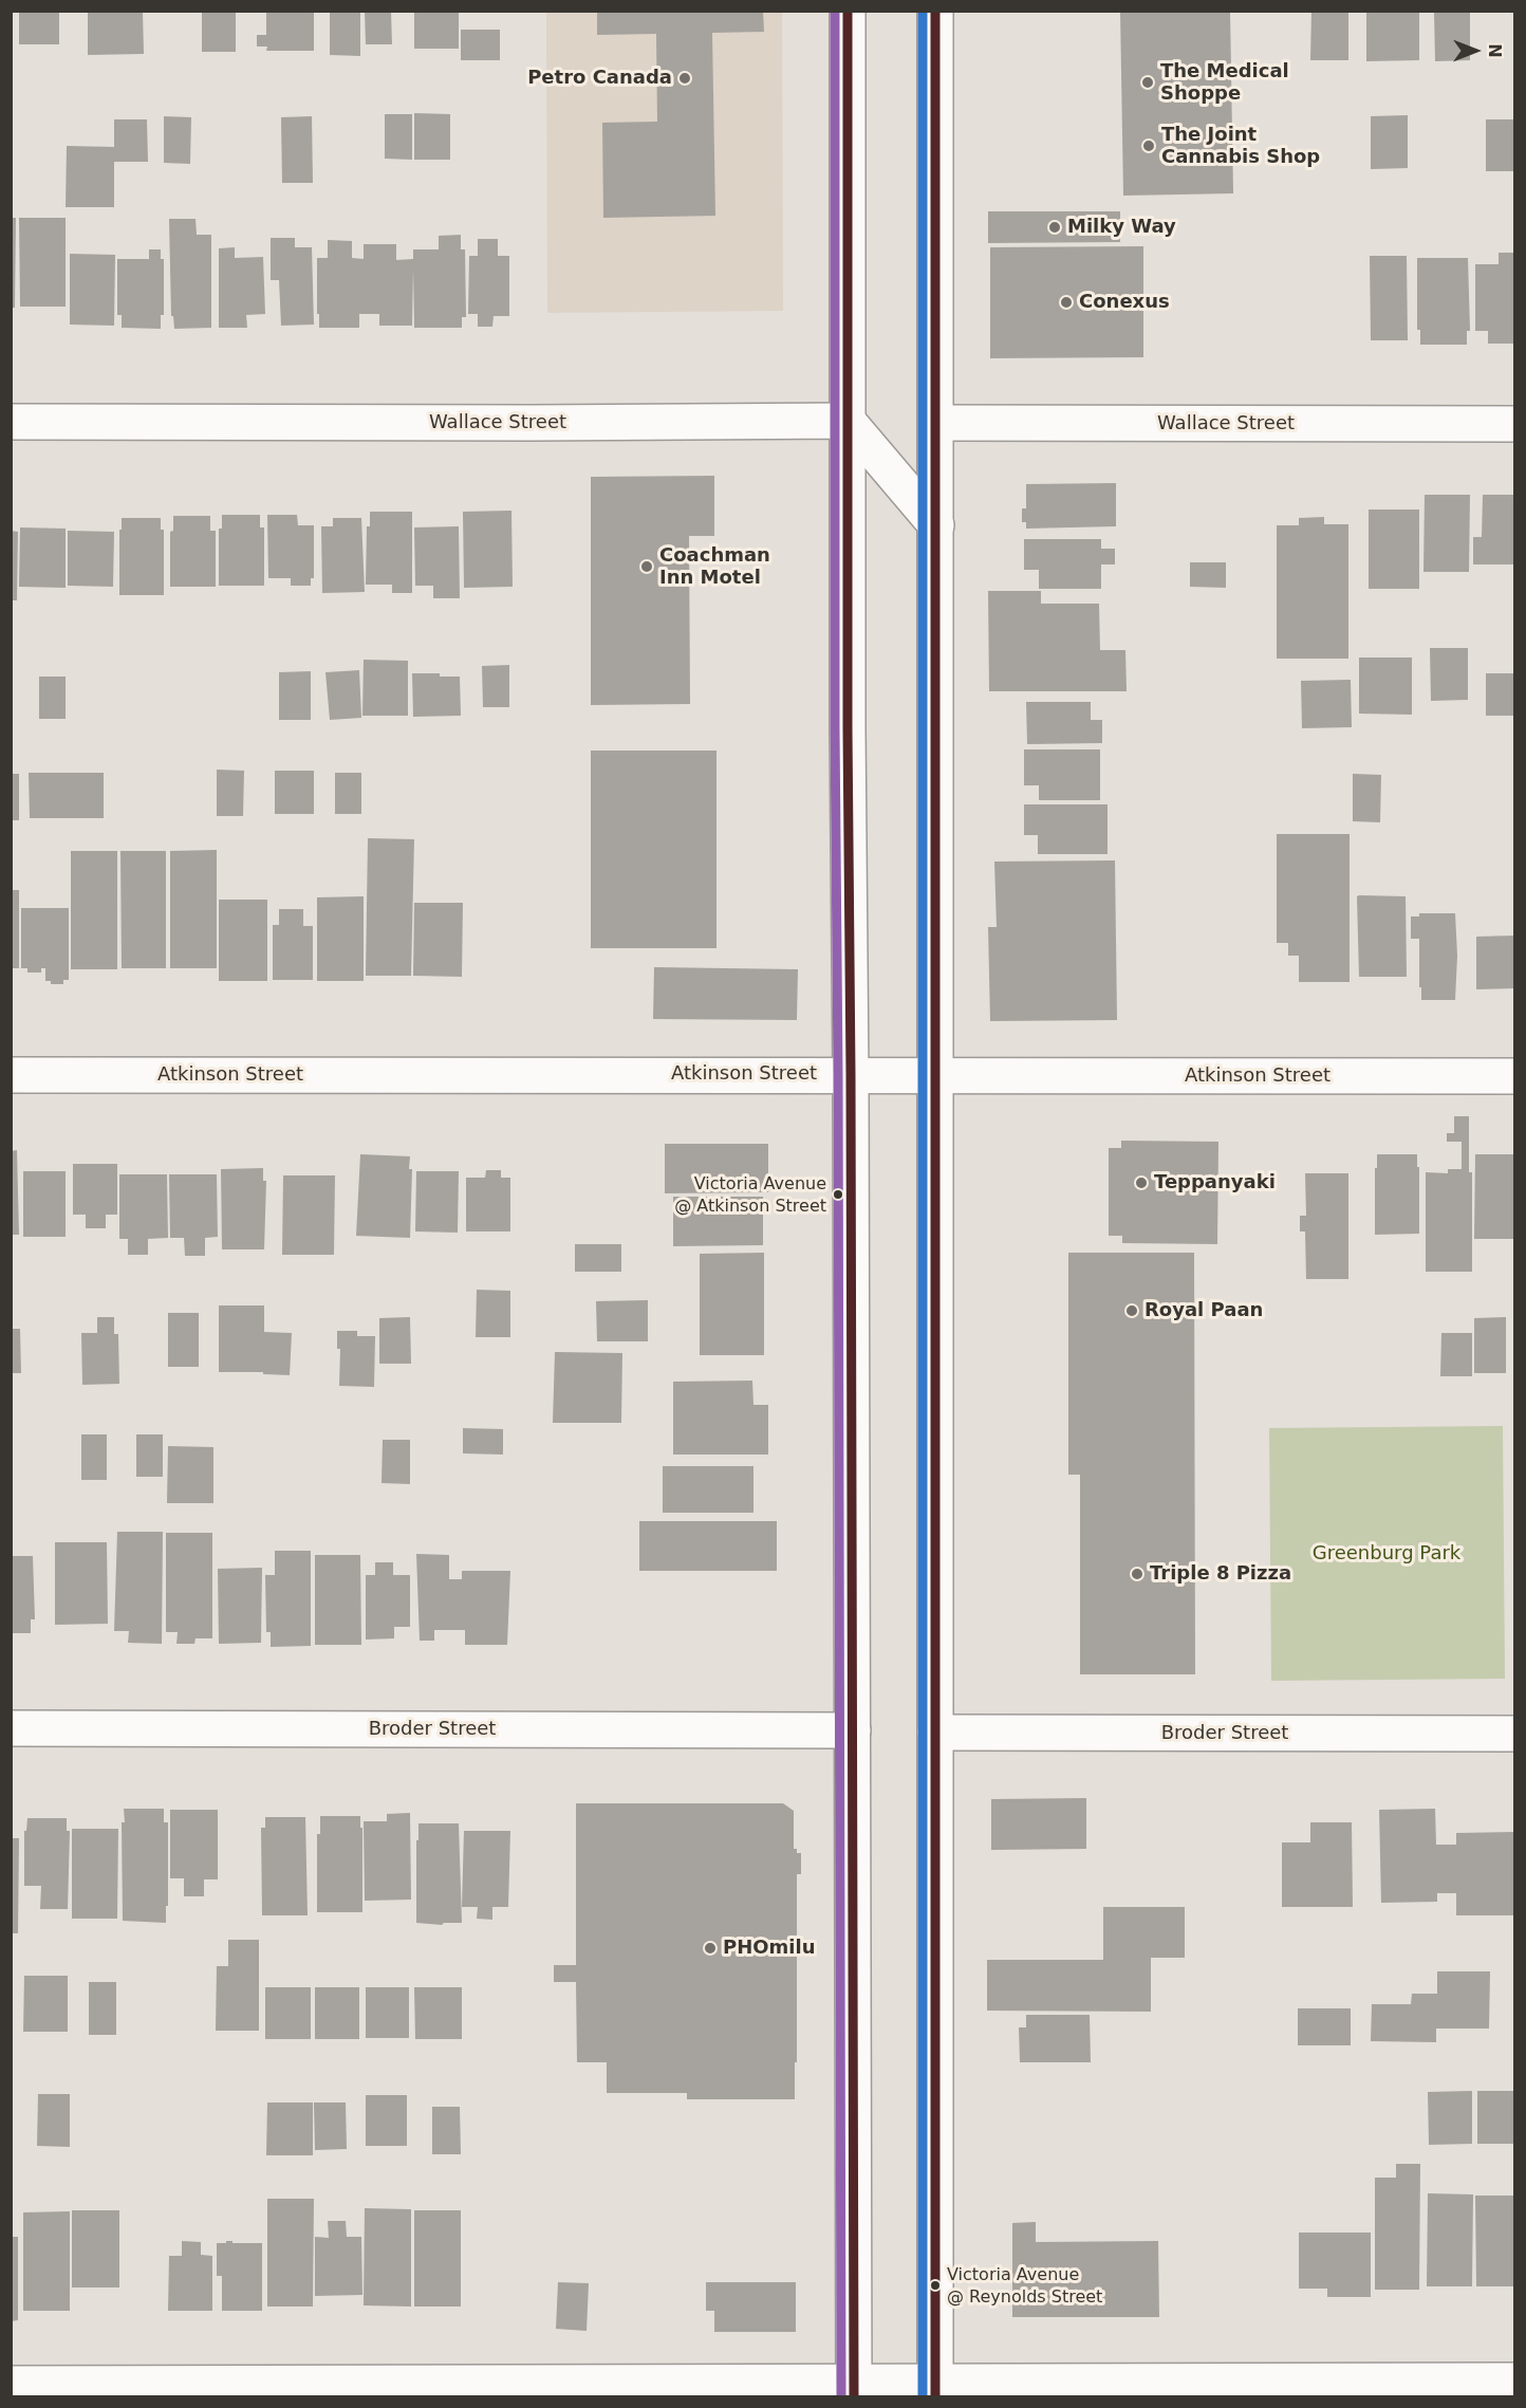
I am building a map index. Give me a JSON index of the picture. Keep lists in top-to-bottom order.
{
  "streets": {
    "street": ["Wallace Street", "Atkinson Street", "Broder Street"]
  },
  "parks": ["Greenburg Park"],
  "places": [
    "Petro Canada",
    "The Medical Shoppe",
    "The Joint Cannabis Shop",
    "Milky Way",
    "Conexus",
    "Coachman Inn Motel",
    "Teppanyaki",
    "Victoria Avenue @ Atkinson Street",
    "Royal Paan",
    "Triple 8 Pizza",
    "PHOmilu",
    "Victoria Avenue @ Reynolds Street"
  ],
  "north": "right"
}
